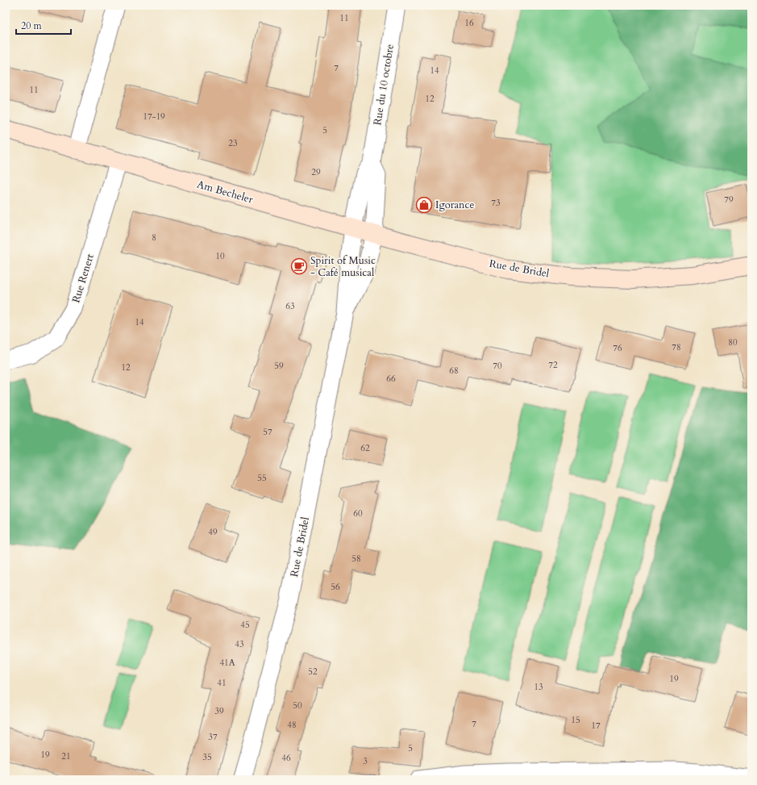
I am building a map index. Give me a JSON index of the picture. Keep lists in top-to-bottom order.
{
  "streets": {
    "main road": ["Am Becheler", "Rue de Bridel"],
    "street": ["Rue du 10 octobre", "Rue Renert"]
  },
  "crossings": [
    ["Rue du 10 octobre", "Am Becheler"],
    ["Rue du 10 octobre", "Rue de Bridel"],
    ["Am Becheler", "Rue de Bridel"],
    ["Am Becheler", "Rue Renert"]
  ],
  "places": {
    "shop": ["Igorance"],
    "cafe": ["Spirit of Music - Café musical"]
  },
  "house_numbers": [
    "11",
    "16",
    "7",
    "14",
    "11",
    "12",
    "17-19",
    "5",
    "23",
    "29",
    "79",
    "73",
    "8",
    "10",
    "63",
    "14",
    "80",
    "78",
    "76",
    "72",
    "59",
    "70",
    "12",
    "68",
    "66",
    "57",
    "62",
    "55",
    "60",
    "49",
    "58",
    "56",
    "45",
    "43",
    "41A",
    "52",
    "19",
    "41",
    "13",
    "50",
    "39",
    "15",
    "7",
    "48",
    "17",
    "37",
    "5",
    "19",
    "21",
    "35",
    "46",
    "3"
  ],
  "scale_bar": "20 m"
}
